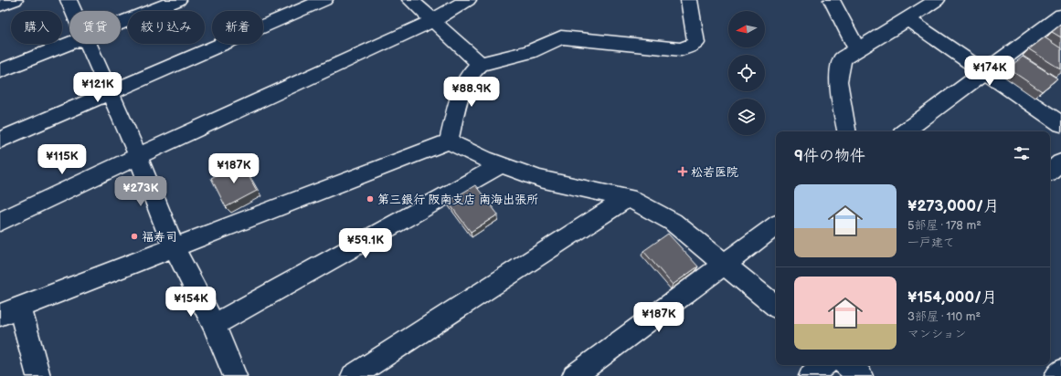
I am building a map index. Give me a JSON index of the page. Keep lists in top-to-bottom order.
{
  "places": {
    "health": ["松若医院"],
    "other": ["第三銀行 阪南支店 南海出張所", "福寿司"]
  },
  "north": "left",
  "page": {
    "chip": [
      "購入",
      "賃貸",
      "絞り込み",
      "新着"
    ],
    "price": [
      "¥174K",
      "¥121K",
      "¥88.9K",
      "¥115K",
      "¥187K",
      "¥273K",
      "¥59.1K",
      "¥154K",
      "¥187K"
    ],
    "heading": "9件の物件",
    "list": [
      {
        "name": "¥273,000/月",
        "note": "5部屋 · 178 m² · 一戸建て"
      },
      {
        "name": "¥154,000/月",
        "note": "3部屋 · 110 m² · マンション"
      }
    ]
  }
}
